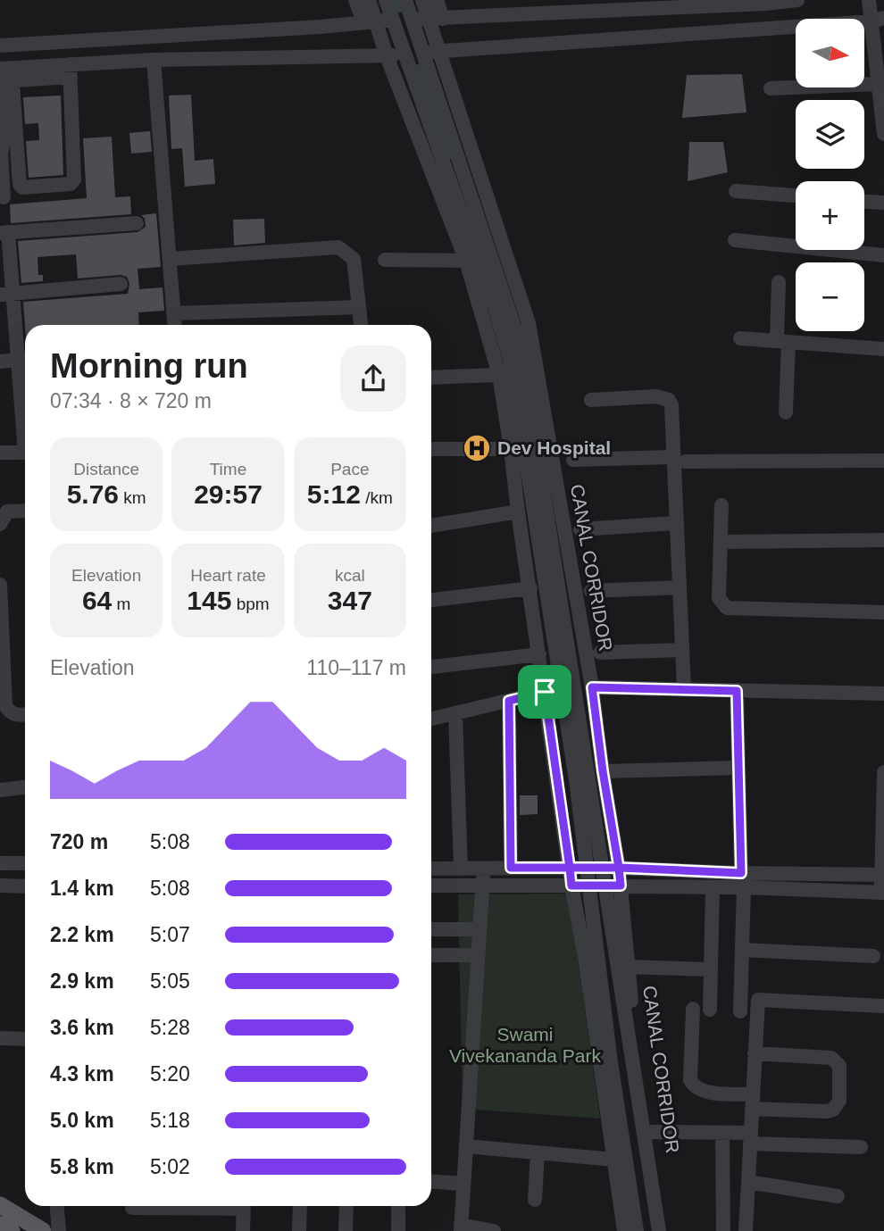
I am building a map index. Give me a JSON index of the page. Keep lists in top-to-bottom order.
{
  "streets": {
    "street": ["CANAL CORRIDOR"]
  },
  "parks": ["Swami Vivekananda Park"],
  "places": {
    "hospital": ["Dev Hospital"]
  },
  "north": "right",
  "page": {
    "map_buttons": ["+", "−"],
    "heading": ["Morning run", "07:34 · 8 × 720 m"],
    "stats": [
      ["Distance", "5.76 km"],
      ["Time", "29:57"],
      ["Pace", "5:12 /km"],
      ["Elevation", "64 m"],
      ["Heart rate", "145 bpm"],
      ["kcal", "347"]
    ],
    "chart": ["Elevation", "110–117 m"],
    "list": [
      {
        "name": "720 m",
        "note": "5:08"
      },
      {
        "name": "1.4 km",
        "note": "5:08"
      },
      {
        "name": "2.2 km",
        "note": "5:07"
      },
      {
        "name": "2.9 km",
        "note": "5:05"
      },
      {
        "name": "3.6 km",
        "note": "5:28"
      },
      {
        "name": "4.3 km",
        "note": "5:20"
      },
      {
        "name": "5.0 km",
        "note": "5:18"
      },
      {
        "name": "5.8 km",
        "note": "5:02"
      }
    ]
  }
}
